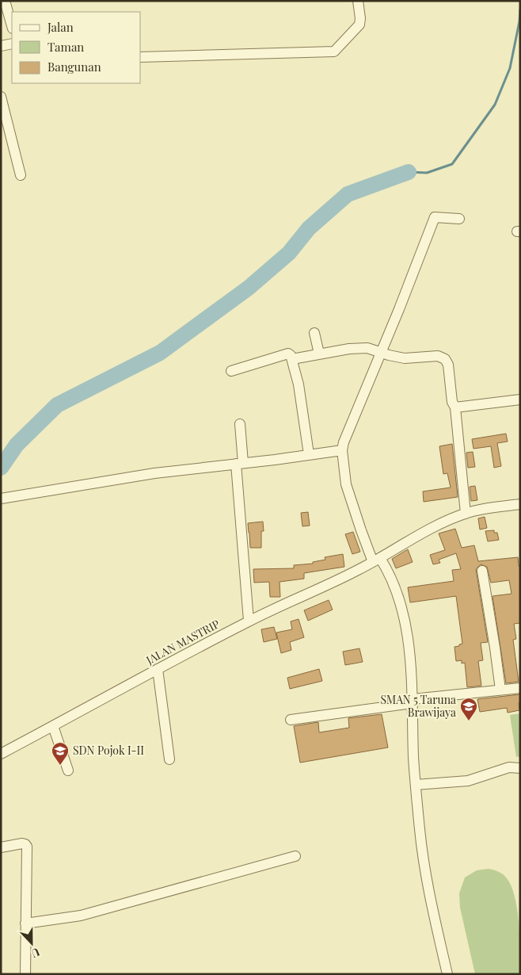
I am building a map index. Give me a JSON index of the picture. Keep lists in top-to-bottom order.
{
  "streets": {
    "street": ["JALAN MASTRIP"]
  },
  "places": {
    "school or university": ["SMAN 5 Taruna Brawijaya", "SDN Pojok I-II"]
  },
  "legend": ["Jalan", "Taman", "Bangunan"],
  "north": "bottom"
}
